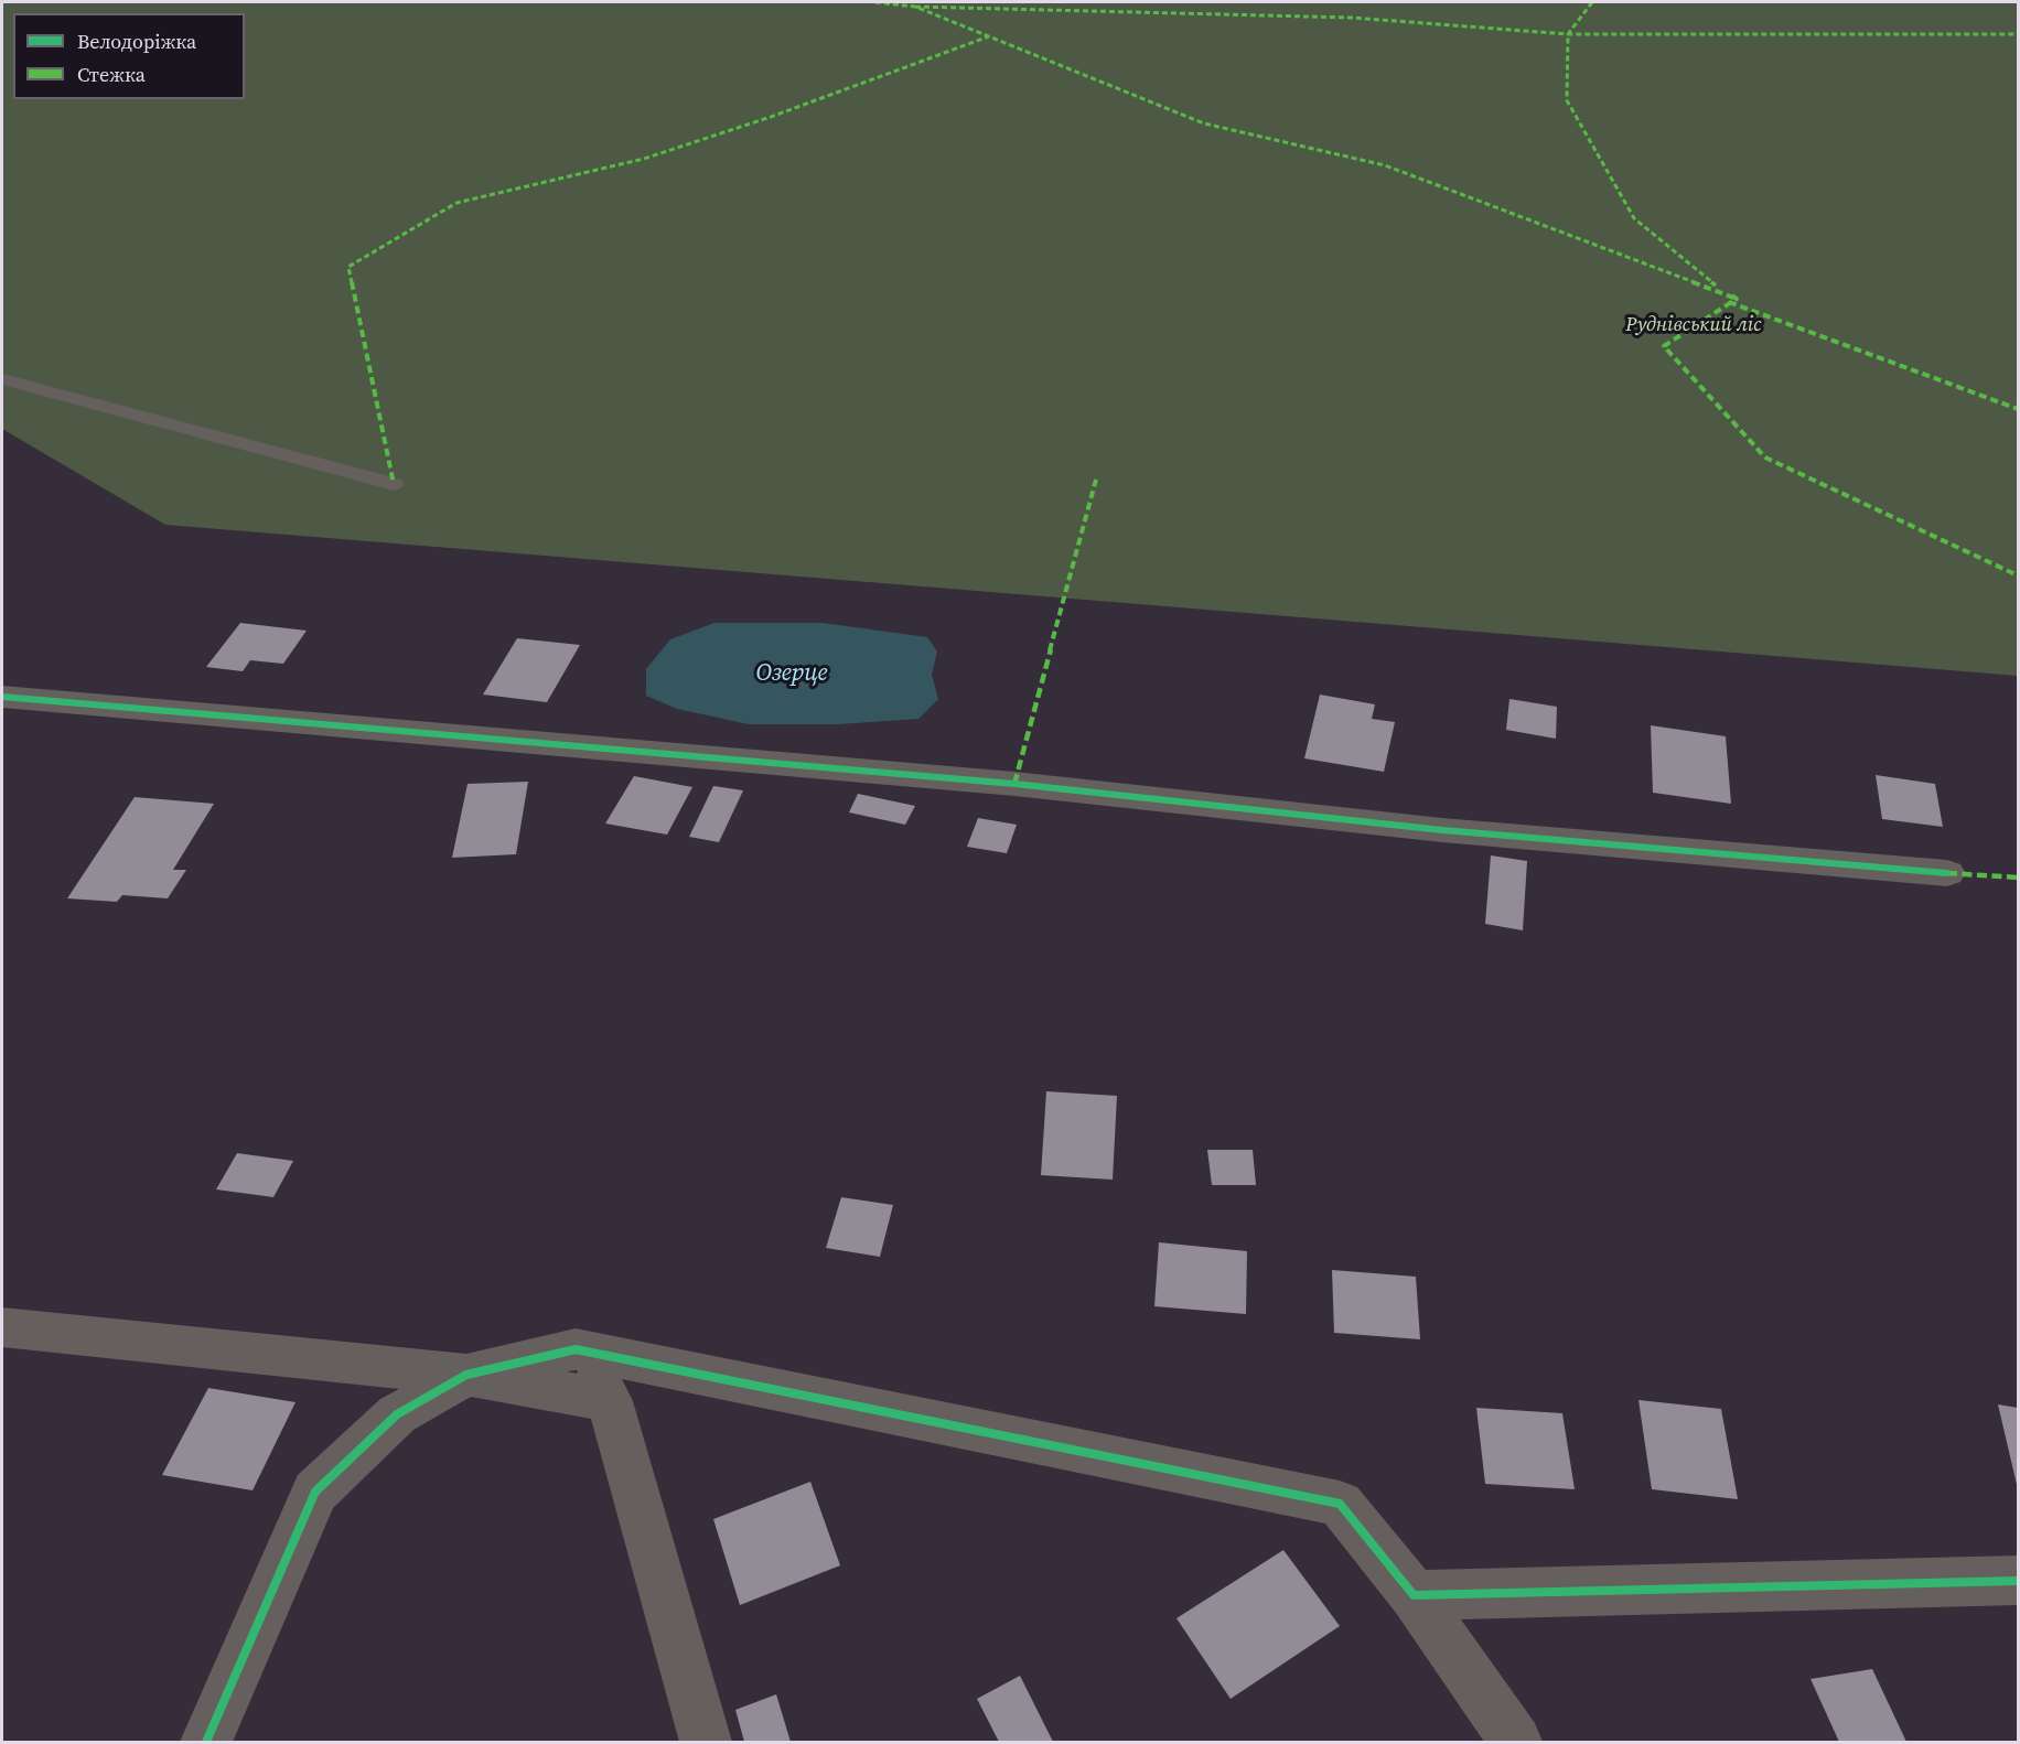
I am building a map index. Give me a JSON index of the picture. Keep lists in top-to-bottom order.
{
  "water": ["Озерце"],
  "parks": ["Руднівський ліс"],
  "legend": ["Велодоріжка", "Стежка"]
}
